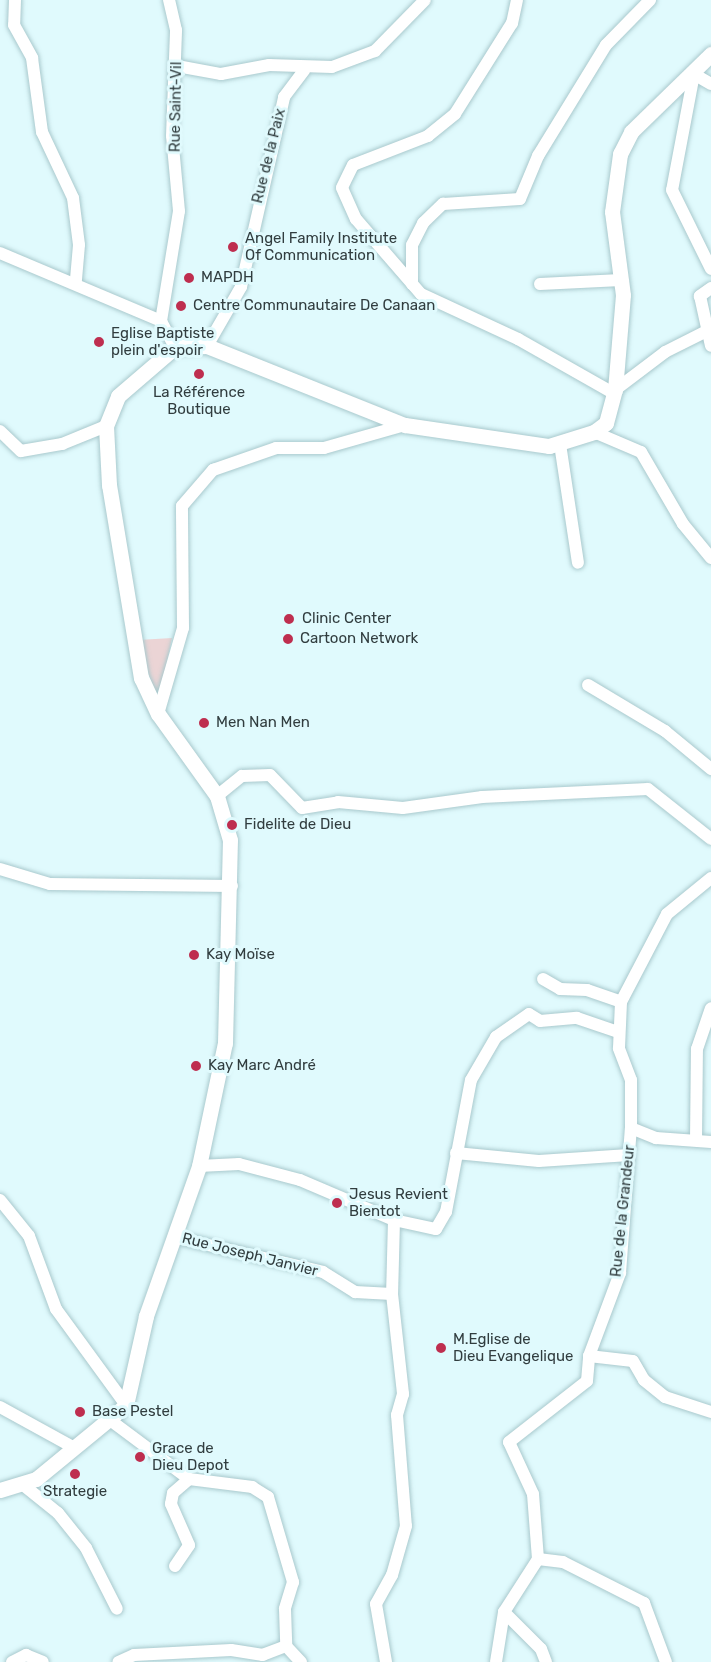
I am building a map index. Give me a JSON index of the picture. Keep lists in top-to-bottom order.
{
  "streets": {
    "street": [
      "Rue Saint-Vil",
      "Rue de la Paix",
      "Rue de la Grandeur",
      "Rue Joseph Janvier"
    ]
  },
  "places": [
    "Angel Family Institute Of Communication",
    "MAPDH",
    "Centre Communautaire De Canaan",
    "Eglise Baptiste plein d'espoir",
    "La Référence Boutique",
    "Clinic Center",
    "Cartoon Network",
    "Men Nan Men",
    "Fidelite de Dieu",
    "Kay Moïse",
    "Kay Marc André",
    "Jesus Revient Bientot",
    "M.Eglise de Dieu Evangelique",
    "Base Pestel",
    "Grace de Dieu Depot",
    "Strategie"
  ]
}
